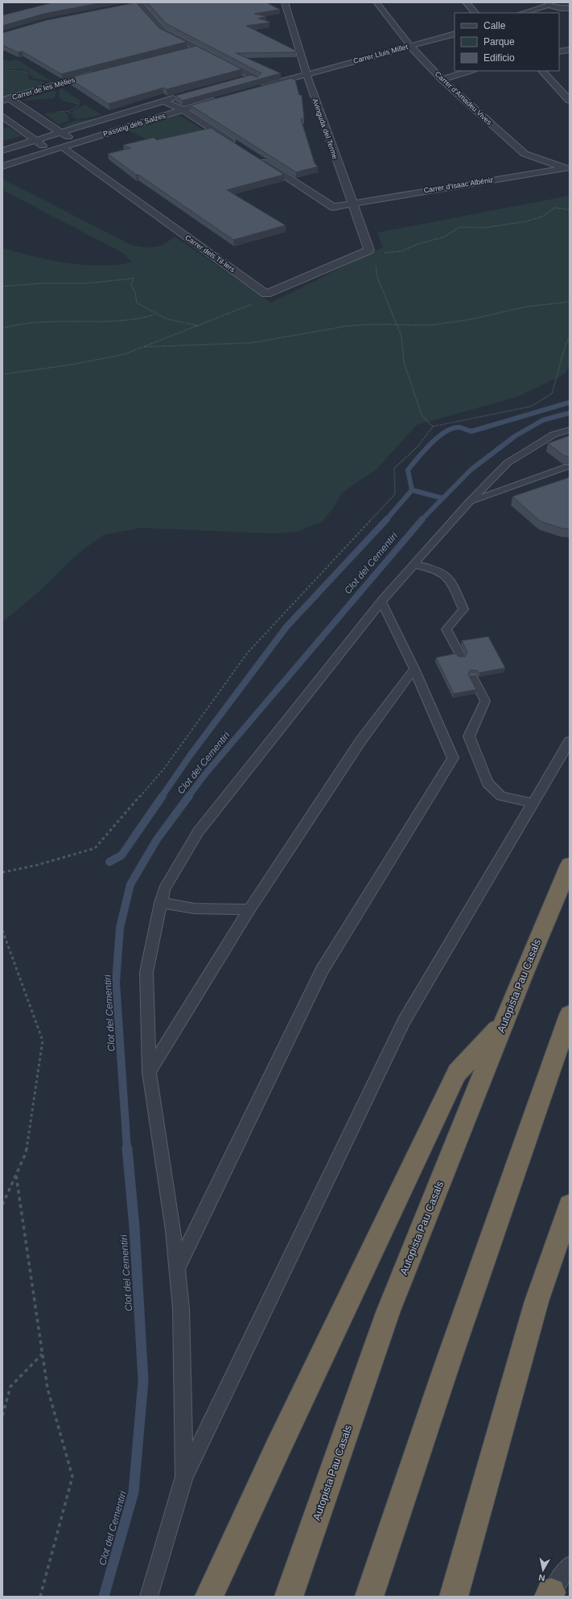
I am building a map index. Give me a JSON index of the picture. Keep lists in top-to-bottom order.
{
  "streets": {
    "highway": ["Autopista Pau Casals"],
    "street": [
      "Carrer Lluis Millet",
      "Carrer de les Mèlies",
      "Carrer d'Amadeu Vives",
      "Passeig dels Salzes",
      "Avinguda del Terme",
      "Carrer d'Isaac Albéniz",
      "Carrer dels Til·lers"
    ]
  },
  "crossings": [
    ["Carrer Lluis Millet", "Carrer d'Amadeu Vives"],
    ["Carrer Lluis Millet", "Avinguda del Terme"],
    ["Carrer d'Amadeu Vives", "Carrer d'Isaac Albéniz"],
    ["Passeig dels Salzes", "Carrer dels Til·lers"],
    ["Avinguda del Terme", "Carrer d'Isaac Albéniz"]
  ],
  "water": ["Clot del Cementiri"],
  "legend": ["Calle", "Parque", "Edificio"],
  "north": "bottom"
}
